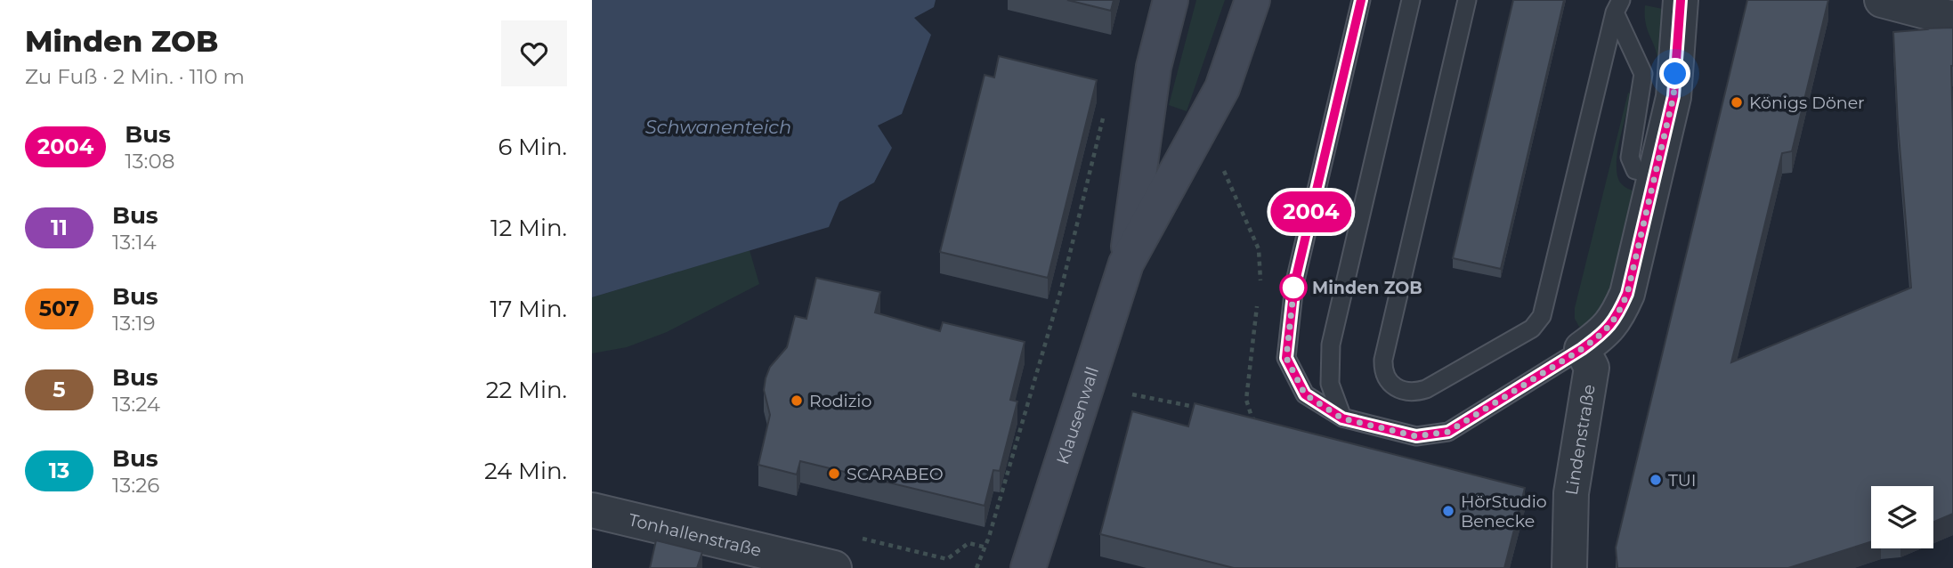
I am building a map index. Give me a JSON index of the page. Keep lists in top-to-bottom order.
{
  "streets": {
    "main road": ["Klausenwall"],
    "street": ["Lindenstraße", "Tonhallenstraße"]
  },
  "water": ["Schwanenteich"],
  "places": [
    "Königs Döner",
    "Minden ZOB",
    "Rodizio",
    "SCARABEO",
    "TUI",
    "HörStudio Benecke"
  ],
  "lines": ["bus line 2004"],
  "page": {
    "heading": ["Minden ZOB", "Zu Fuß · 2 Min. · 110 m"],
    "on_map": "2004",
    "list": [
      {
        "mark": "2004",
        "name": "Bus",
        "note": "13:08",
        "value": "6 Min."
      },
      {
        "mark": "11",
        "name": "Bus",
        "note": "13:14",
        "value": "12 Min."
      },
      {
        "mark": "507",
        "name": "Bus",
        "note": "13:19",
        "value": "17 Min."
      },
      {
        "mark": "5",
        "name": "Bus",
        "note": "13:24",
        "value": "22 Min."
      },
      {
        "mark": "13",
        "name": "Bus",
        "note": "13:26",
        "value": "24 Min."
      }
    ]
  }
}
